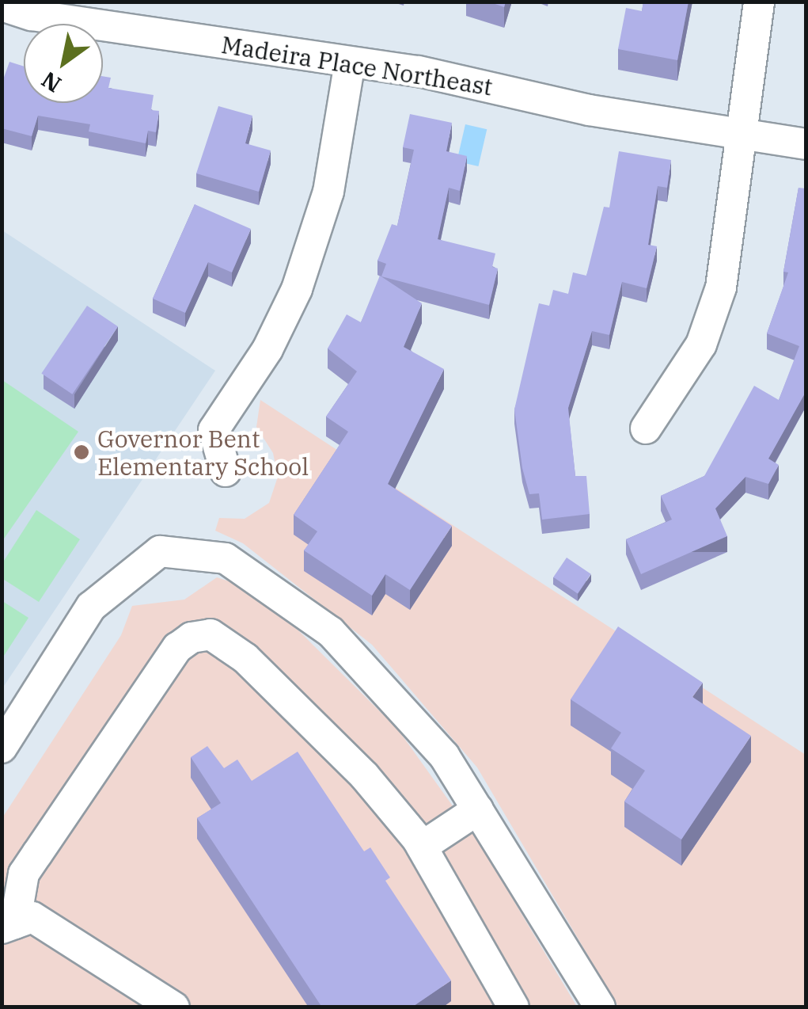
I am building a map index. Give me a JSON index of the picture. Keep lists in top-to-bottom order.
{
  "streets": {
    "street": ["Madeira Place Northeast"]
  },
  "places": ["Governor Bent Elementary School"],
  "north": "bottom left"
}
